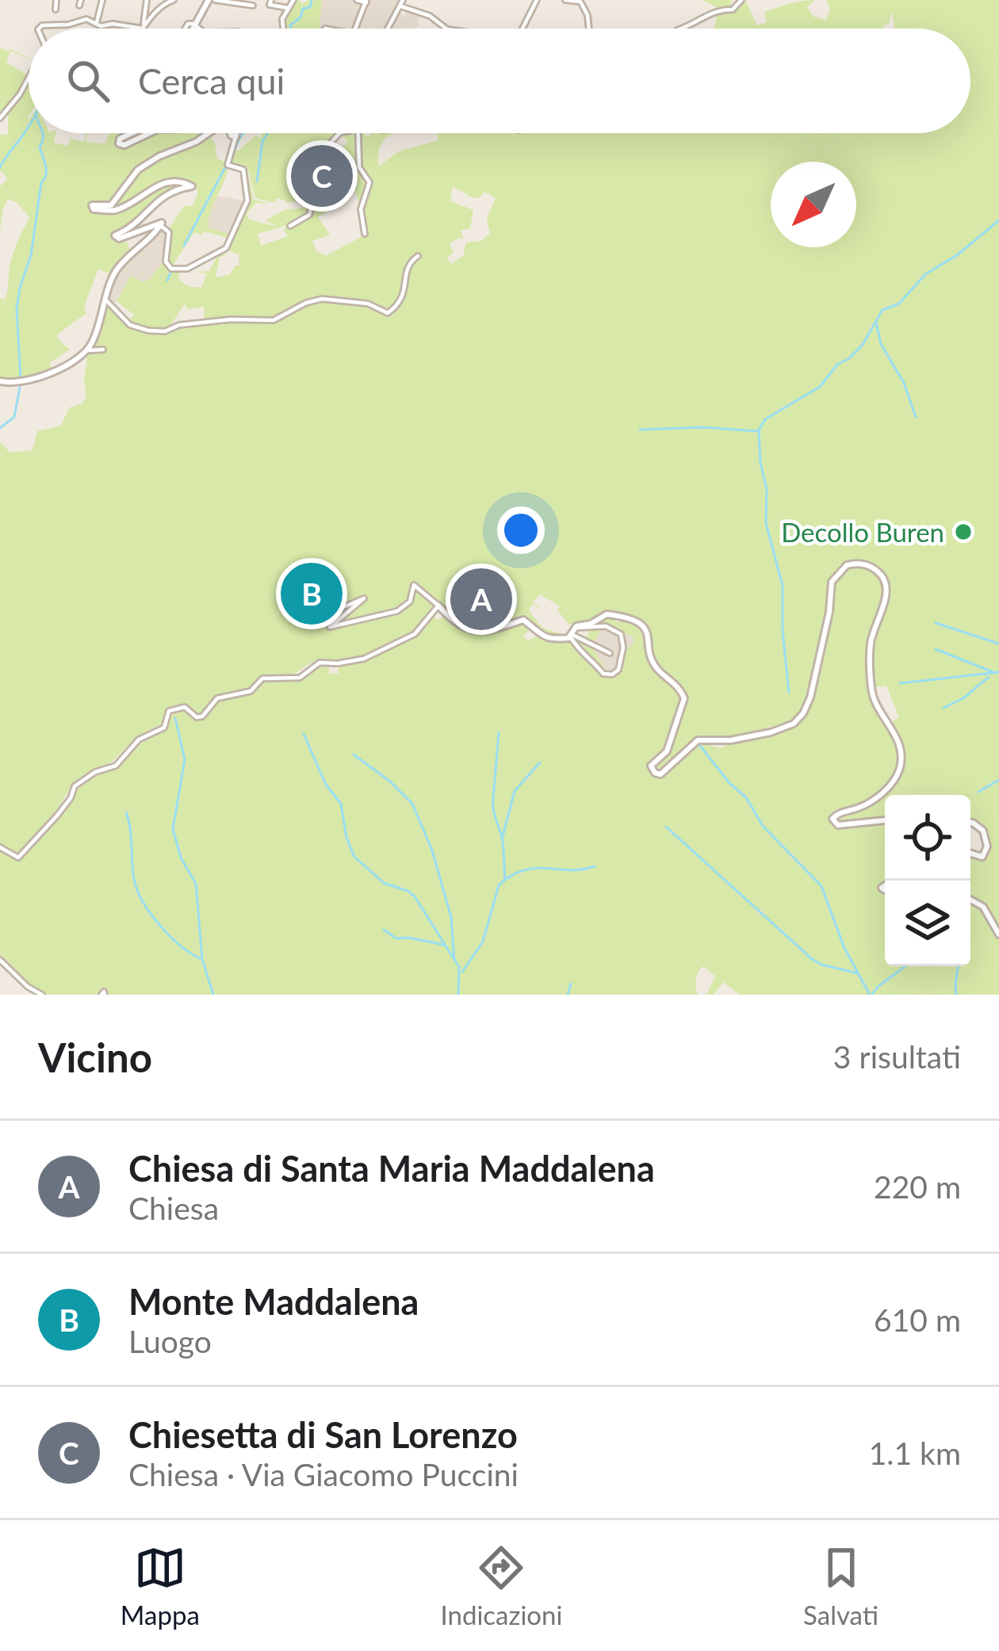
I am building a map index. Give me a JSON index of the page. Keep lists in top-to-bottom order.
{
  "places": ["Decollo Buren"],
  "north": "bottom left",
  "page": {
    "search": "Cerca qui",
    "pins": ["C", "B", "A"],
    "heading": ["Vicino", "3 risultati"],
    "list": [
      {
        "mark": "A",
        "name": "Chiesa di Santa Maria Maddalena",
        "note": "Chiesa",
        "value": "220 m"
      },
      {
        "mark": "B",
        "name": "Monte Maddalena",
        "note": "Luogo",
        "value": "610 m"
      },
      {
        "mark": "C",
        "name": "Chiesetta di San Lorenzo",
        "note": "Chiesa · Via Giacomo Puccini",
        "value": "1.1 km"
      }
    ],
    "nav": ["Mappa", "Indicazioni", "Salvati"]
  }
}
